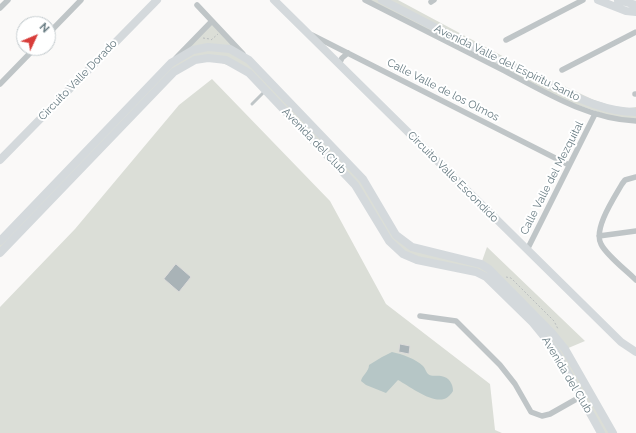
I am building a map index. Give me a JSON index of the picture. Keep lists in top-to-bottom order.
{
  "streets": {
    "street": [
      "Avenida Valle del Espíritu Santo",
      "Circuito Valle Dorado",
      "Calle Valle de los Olmos",
      "Avenida del Club",
      "Circuito Valle Escondido",
      "Calle Valle del Mezquital"
    ]
  },
  "crossings": [
    ["Calle Valle de los Olmos", "Circuito Valle Escondido"],
    ["Calle Valle de los Olmos", "Calle Valle del Mezquital"],
    ["Circuito Valle Escondido", "Calle Valle del Mezquital"]
  ],
  "north": "top right"
}
